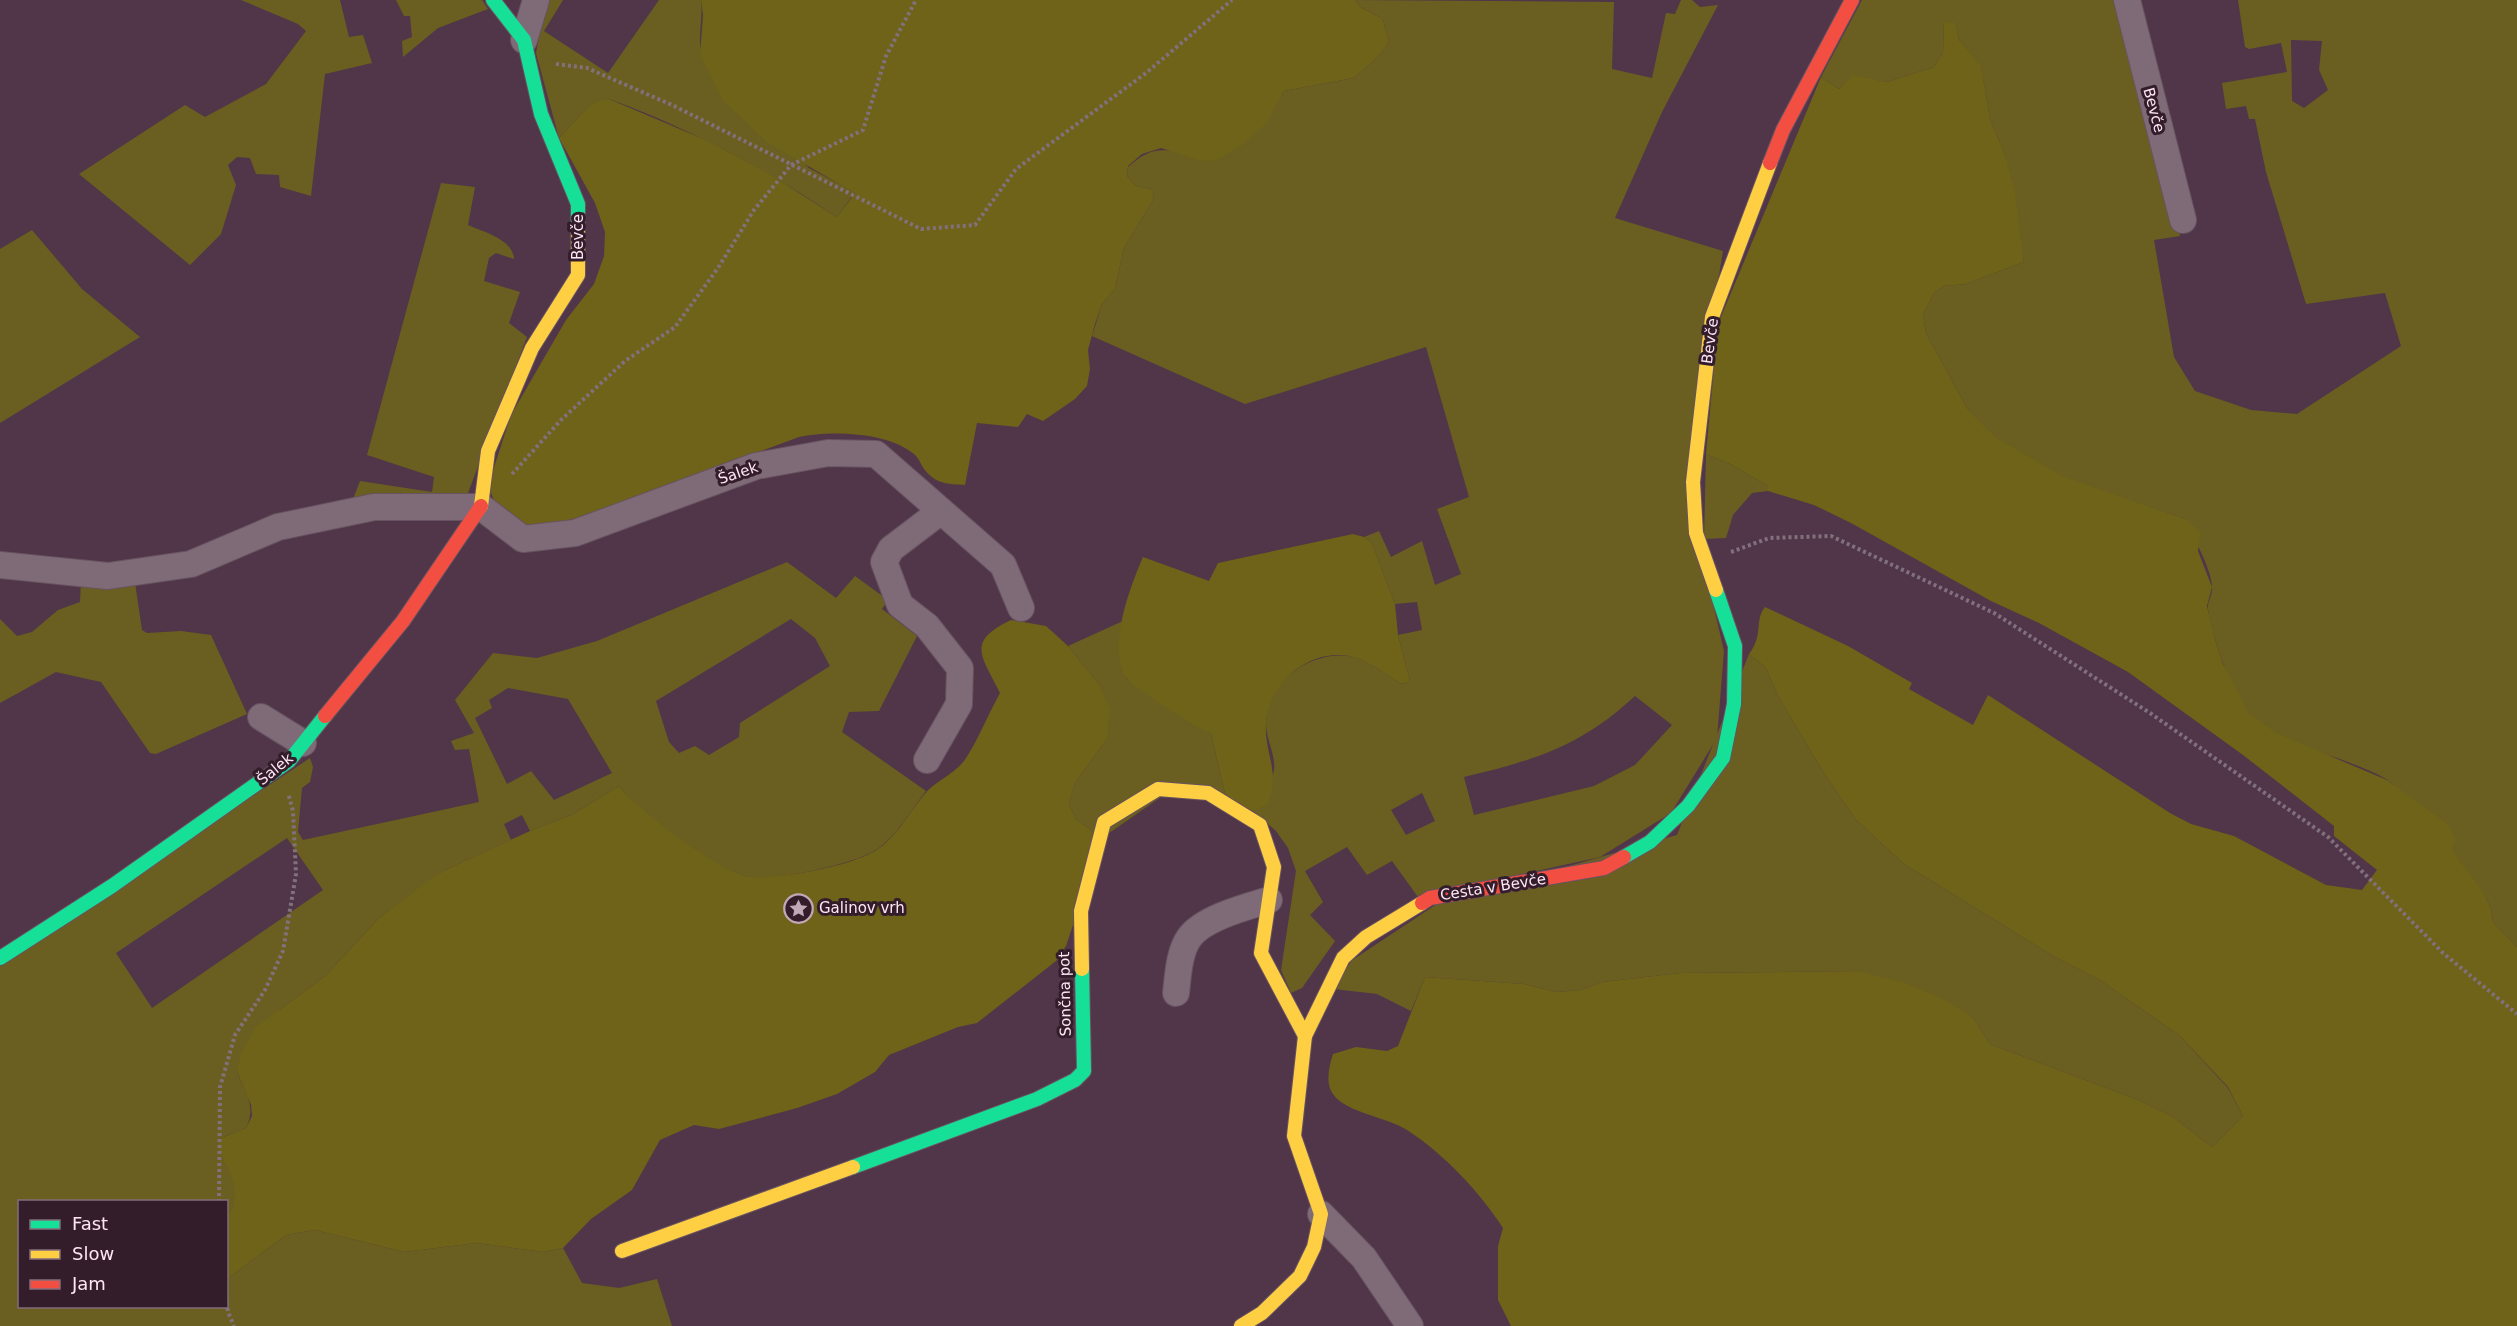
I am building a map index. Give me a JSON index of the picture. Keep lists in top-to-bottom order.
{
  "streets": {
    "street": [
      "Bevče",
      "Šalek",
      "Cesta v Bevče",
      "Sončna pot"
    ]
  },
  "crossings": [
    ["Bevče", "Šalek"],
    ["Bevče", "Cesta v Bevče"],
    ["Cesta v Bevče", "Sončna pot"]
  ],
  "places": {
    "place": ["Galinov vrh"]
  },
  "legend": ["Fast", "Slow", "Jam"]
}
